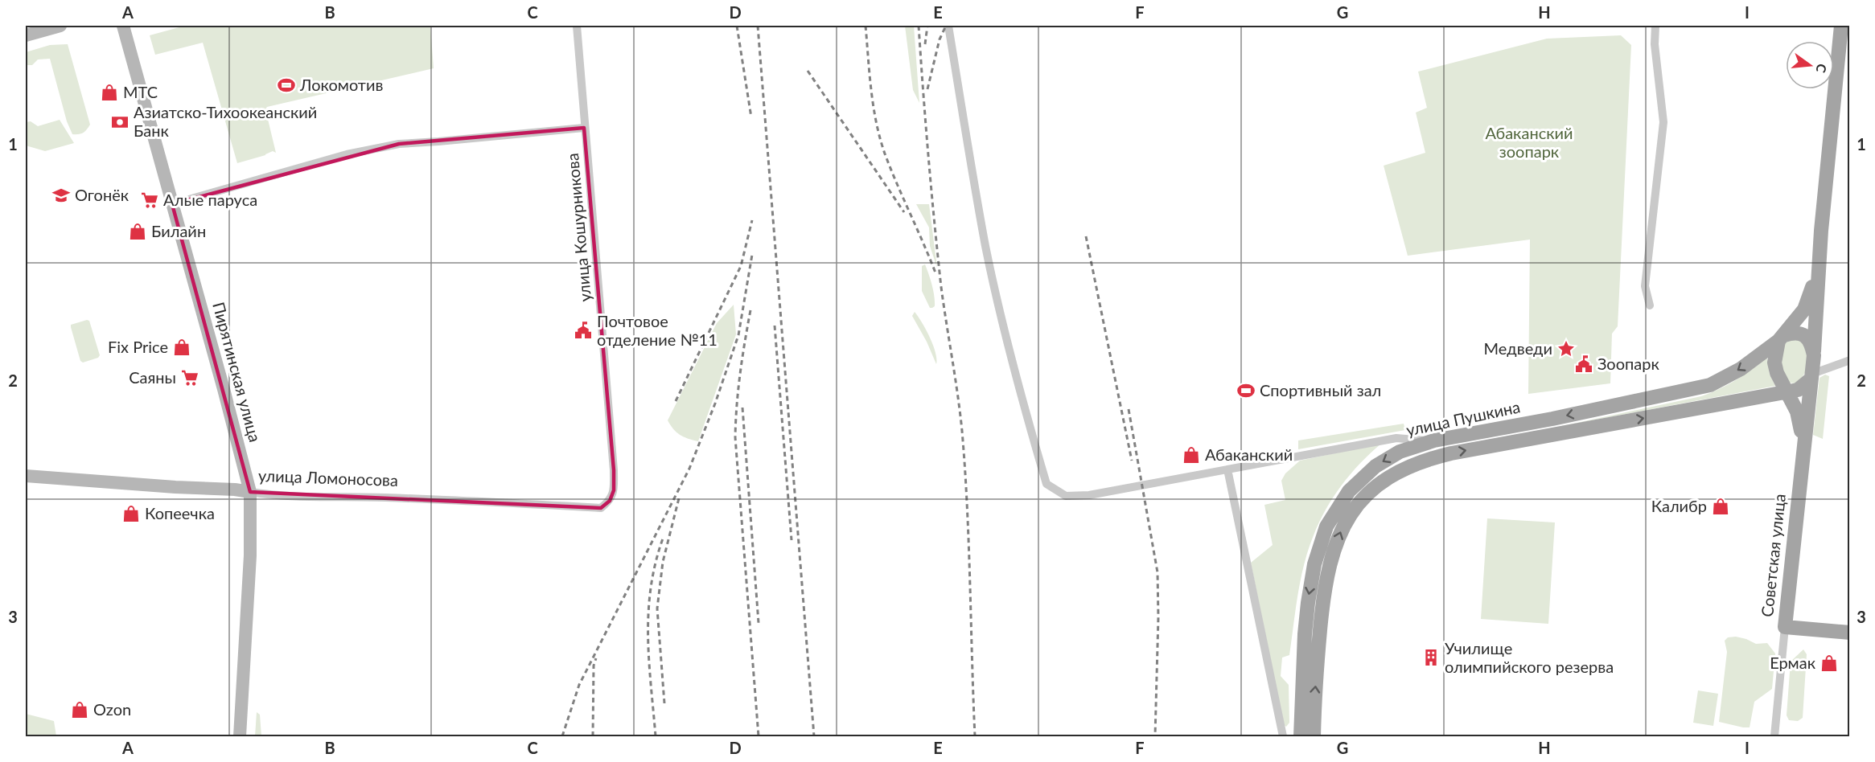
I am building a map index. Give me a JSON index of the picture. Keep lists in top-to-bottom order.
{
  "streets": {
    "main road": ["улица Пушкина", "Советская улица"],
    "street": ["улица Кошурникова", "Пирятинская улица", "улица Ломоносова"]
  },
  "crossings": [
    ["улица Кошурникова", "улица Ломоносова"],
    ["Пирятинская улица", "улица Ломоносова"],
    ["улица Пушкина", "Советская улица"]
  ],
  "parks": ["Абаканский зоопарк"],
  "places": {
    "sports": ["Локомотив", "Спортивный зал"],
    "shop": [
      "МТС",
      "Билайн",
      "Fix Price",
      "Абаканский",
      "Калибр",
      "Копеечка",
      "Ермак",
      "Ozon"
    ],
    "bank": ["Азиатско-Тихоокеанский Банк"],
    "school or university": ["Огонёк"],
    "supermarket": ["Алые паруса", "Саяны"],
    "public building": ["Почтовое отделение №11", "Зоопарк"],
    "place": ["Медведи"],
    "building": ["Училище олимпийского резерва"]
  },
  "north": "right",
  "grid": {
    "columns": [
      "A",
      "B",
      "C",
      "D",
      "E",
      "F",
      "G",
      "H",
      "I"
    ],
    "rows": ["1", "2", "3"]
  }
}
